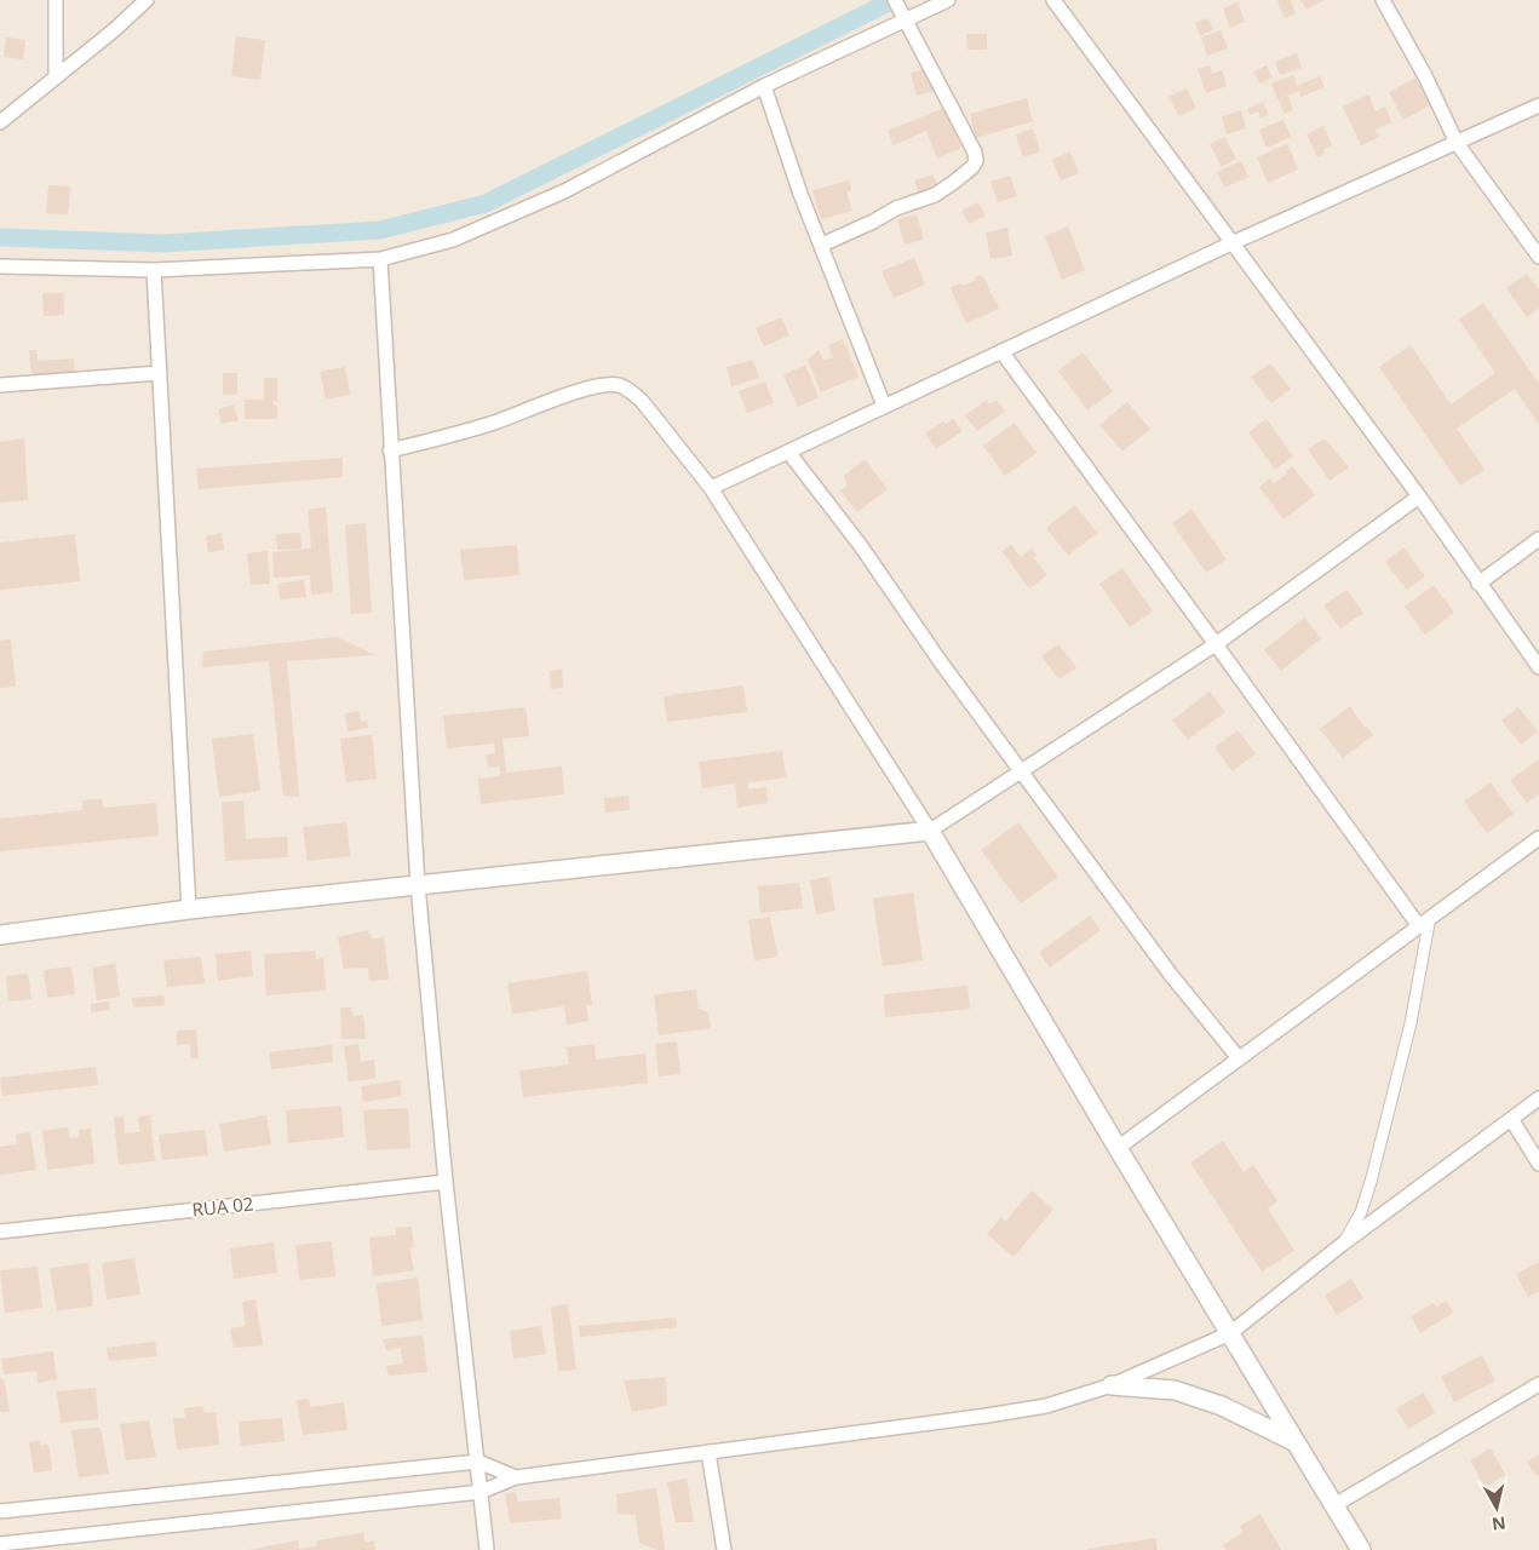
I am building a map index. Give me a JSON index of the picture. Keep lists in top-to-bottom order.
{
  "streets": {
    "street": ["RUA 02"]
  },
  "north": "bottom"
}
